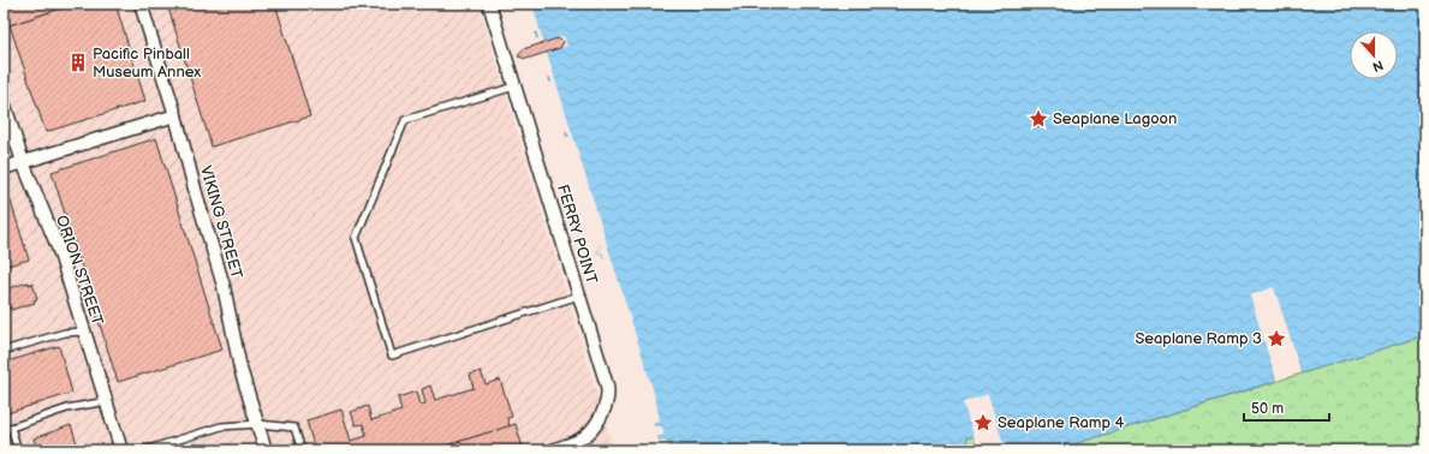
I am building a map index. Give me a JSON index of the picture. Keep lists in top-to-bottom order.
{
  "streets": {
    "street": ["VIKING STREET", "FERRY POINT", "ORION STREET"]
  },
  "places": {
    "building": ["Pacific Pinball Museum Annex"],
    "place": ["Seaplane Lagoon", "Seaplane Ramp 3", "Seaplane Ramp 4"]
  },
  "scale_bar": "50 m",
  "north": "bottom"
}
